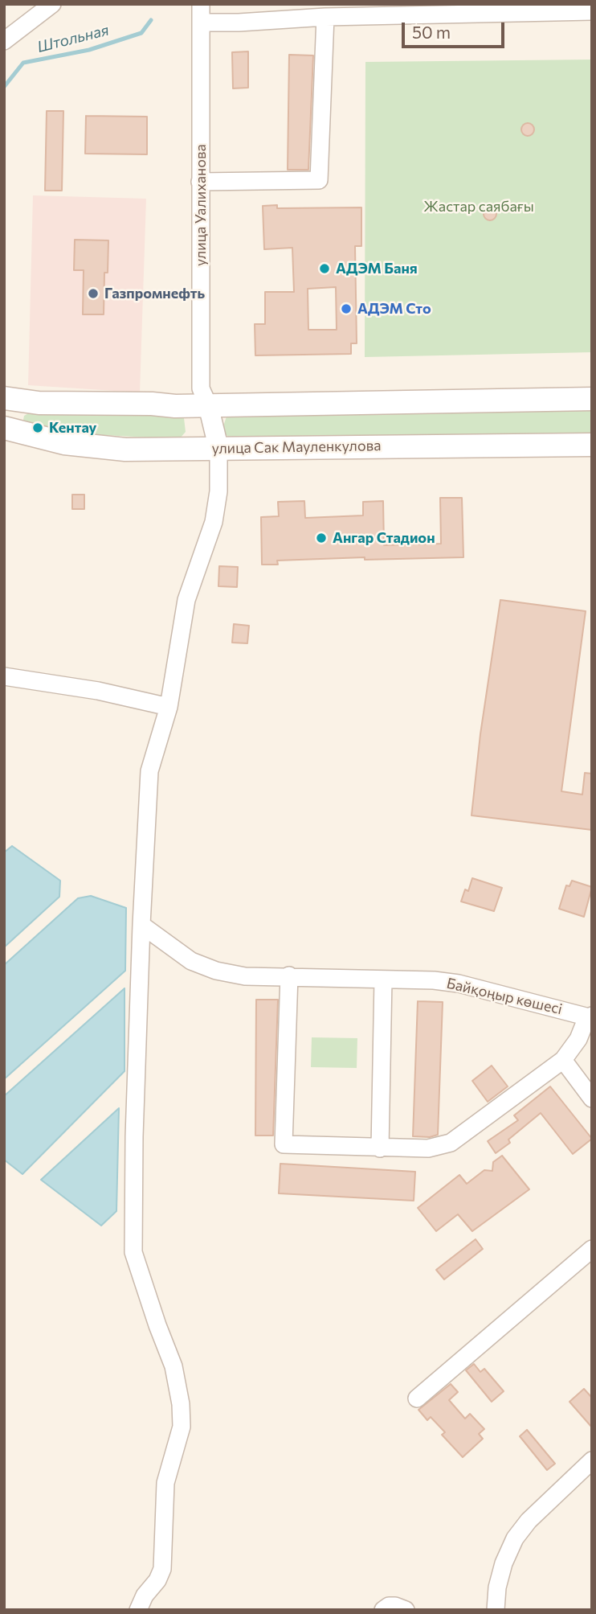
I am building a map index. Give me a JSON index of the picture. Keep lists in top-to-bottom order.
{
  "streets": {
    "main road": ["улица Сак Мауленкулова"],
    "street": ["улица Уалиханова", "Байқоңыр көшесі"]
  },
  "water": ["Штольная"],
  "parks": ["Жастар саябағы"],
  "places": [
    "АДЭМ Баня",
    "Газпромнефть",
    "АДЭМ Сто",
    "Кентау",
    "Ангар Стадион"
  ],
  "scale_bar": "50 m"
}
